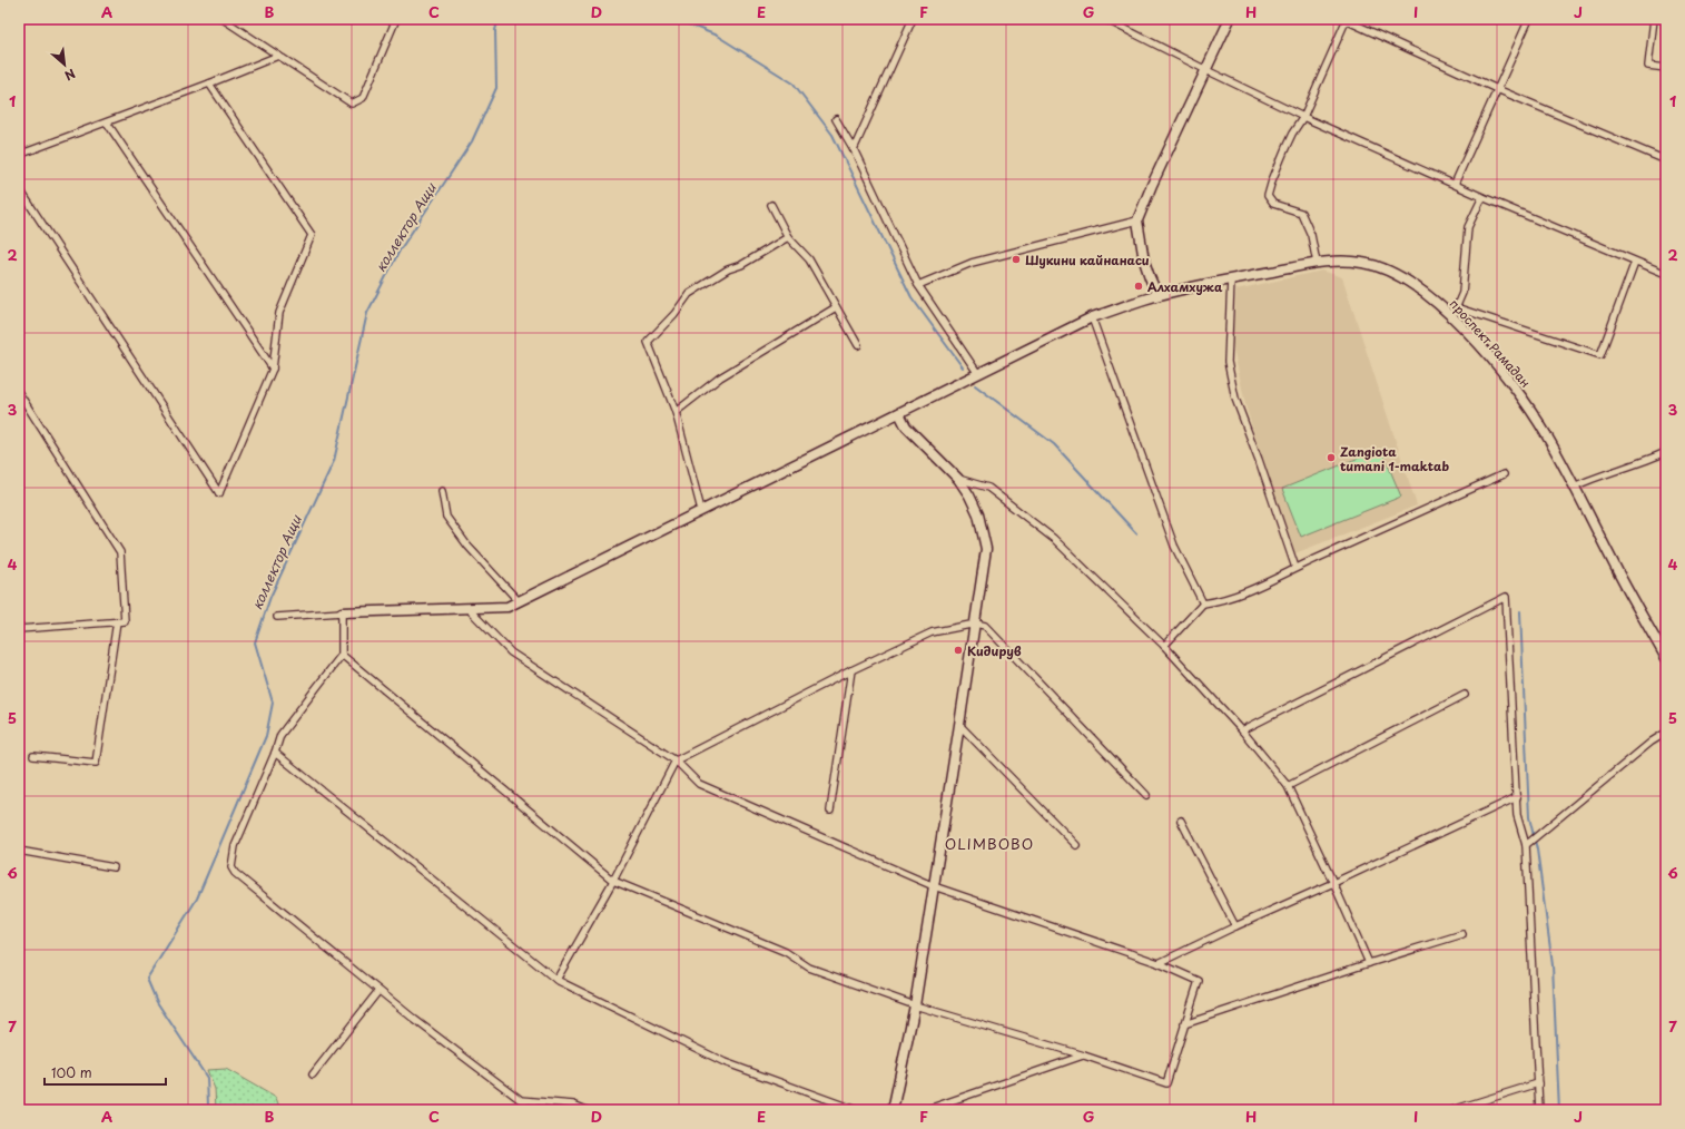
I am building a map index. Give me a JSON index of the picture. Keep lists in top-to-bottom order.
{
  "streets": {
    "main road": ["проспект Рамадан"]
  },
  "districts": ["OLIMBOBO"],
  "water": ["коллектор Ащи"],
  "places": [
    "Шукини кайнанаси",
    "Алхамхужа",
    "Zangiota tumani 1-maktab",
    "Кидирув"
  ],
  "scale_bar": "100 m",
  "north": "bottom right",
  "grid": {
    "columns": [
      "A",
      "B",
      "C",
      "D",
      "E",
      "F",
      "G",
      "H",
      "I",
      "J"
    ],
    "rows": [
      "1",
      "2",
      "3",
      "4",
      "5",
      "6",
      "7"
    ]
  }
}
